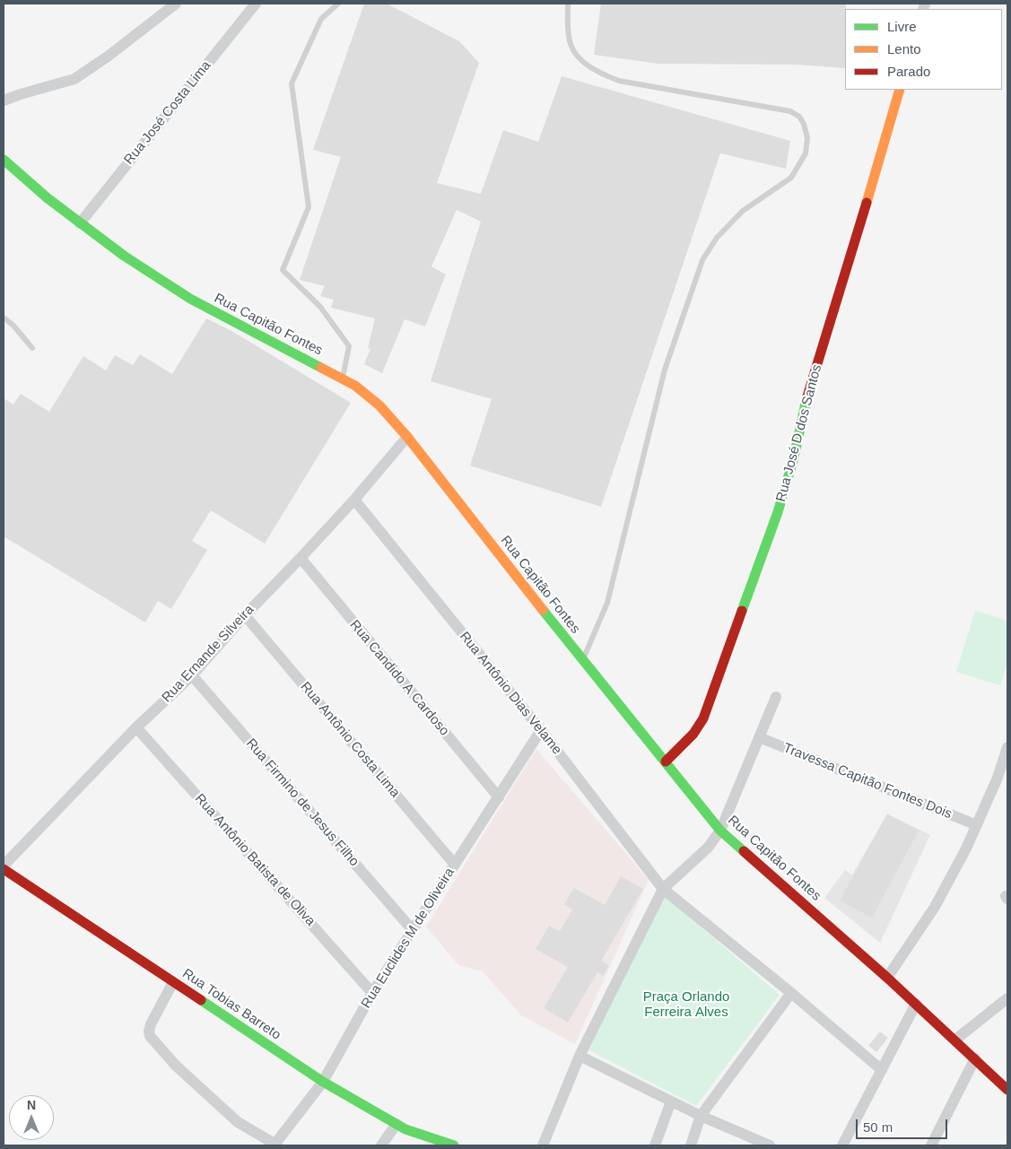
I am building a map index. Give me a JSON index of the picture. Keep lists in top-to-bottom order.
{
  "streets": {
    "street": [
      "Rua José Costa Lima",
      "Rua Capitão Fontes",
      "Rua José D dos Santos",
      "Rua Ernande Silveira",
      "Rua Candido A Cardoso",
      "Rua Antônio Dias Velame",
      "Rua Antônio Costa Lima",
      "Travessa Capitão Fontes Dois",
      "Rua Firmino de Jesus Filho",
      "Rua Antônio Batista de Oliva",
      "Rua Euclides M de Oliveira",
      "Rua Tobias Barreto"
    ]
  },
  "crossings": [
    ["Rua José Costa Lima", "Rua Capitão Fontes"],
    ["Rua Capitão Fontes", "Rua José D dos Santos"],
    ["Rua Capitão Fontes", "Rua Ernande Silveira"],
    ["Rua Ernande Silveira", "Rua Candido A Cardoso"],
    ["Rua Ernande Silveira", "Rua Antônio Dias Velame"],
    ["Rua Ernande Silveira", "Rua Antônio Costa Lima"],
    ["Rua Ernande Silveira", "Rua Firmino de Jesus Filho"],
    ["Rua Ernande Silveira", "Rua Antônio Batista de Oliva"],
    ["Rua Candido A Cardoso", "Rua Euclides M de Oliveira"],
    ["Rua Antônio Dias Velame", "Rua Euclides M de Oliveira"],
    ["Rua Antônio Costa Lima", "Rua Euclides M de Oliveira"],
    ["Rua Firmino de Jesus Filho", "Rua Euclides M de Oliveira"],
    ["Rua Antônio Batista de Oliva", "Rua Euclides M de Oliveira"],
    ["Rua Euclides M de Oliveira", "Rua Tobias Barreto"]
  ],
  "parks": ["Praça Orlando Ferreira Alves"],
  "legend": ["Livre", "Lento", "Parado"],
  "scale_bar": "50 m",
  "north": "top"
}
